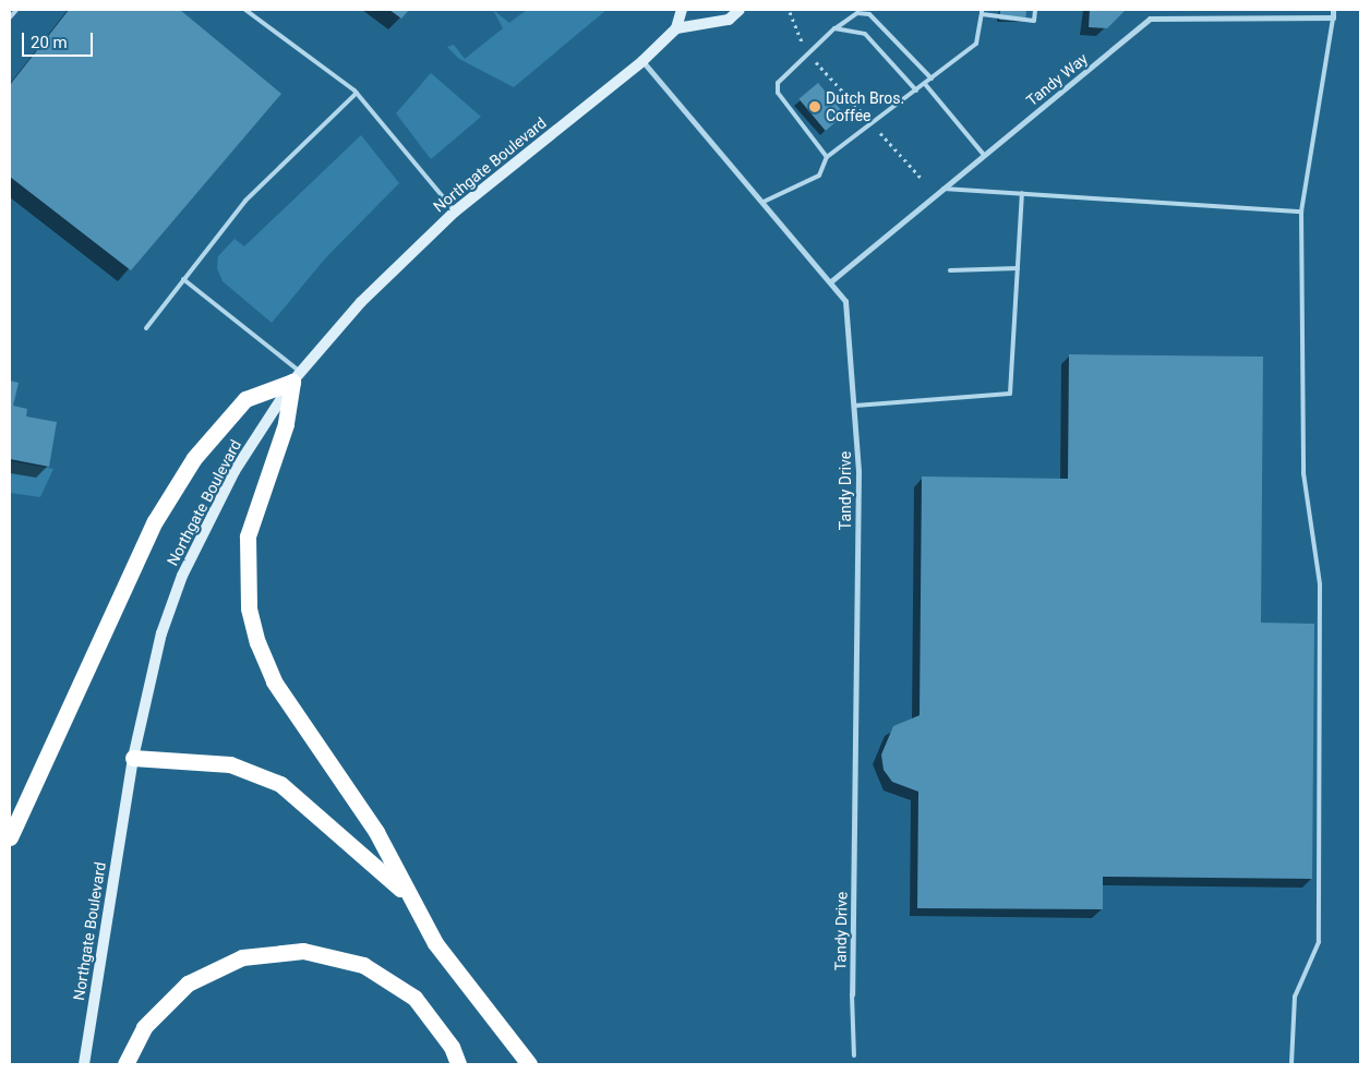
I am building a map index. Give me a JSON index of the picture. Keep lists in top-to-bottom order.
{
  "streets": {
    "main road": ["Northgate Boulevard"],
    "street": ["Tandy Way", "Tandy Drive"]
  },
  "crossings": [
    ["Tandy Way", "Tandy Drive"],
    ["Northgate Boulevard", "Tandy Drive"]
  ],
  "places": ["Dutch Bros. Coffee"],
  "scale_bar": "20 m"
}
